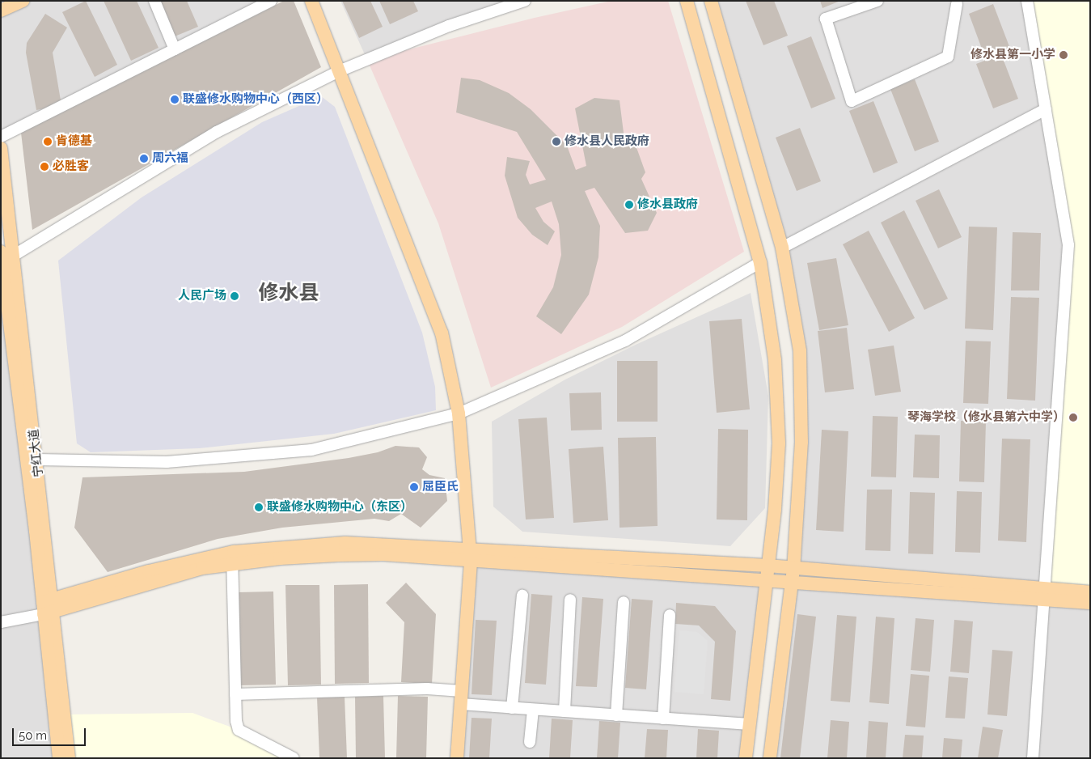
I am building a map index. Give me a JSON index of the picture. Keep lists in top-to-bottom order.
{
  "streets": {
    "main road": ["宁红大道"]
  },
  "districts": ["修水县"],
  "places": [
    "修水县第一小学",
    "联盛修水购物中心（西区）",
    "肯德基",
    "修水县人民政府",
    "周六福",
    "必胜客",
    "修水县政府",
    "人民广场",
    "琴海学校（修水县第六中学）",
    "屈臣氏",
    "联盛修水购物中心（东区）"
  ],
  "scale_bar": "50 m"
}
